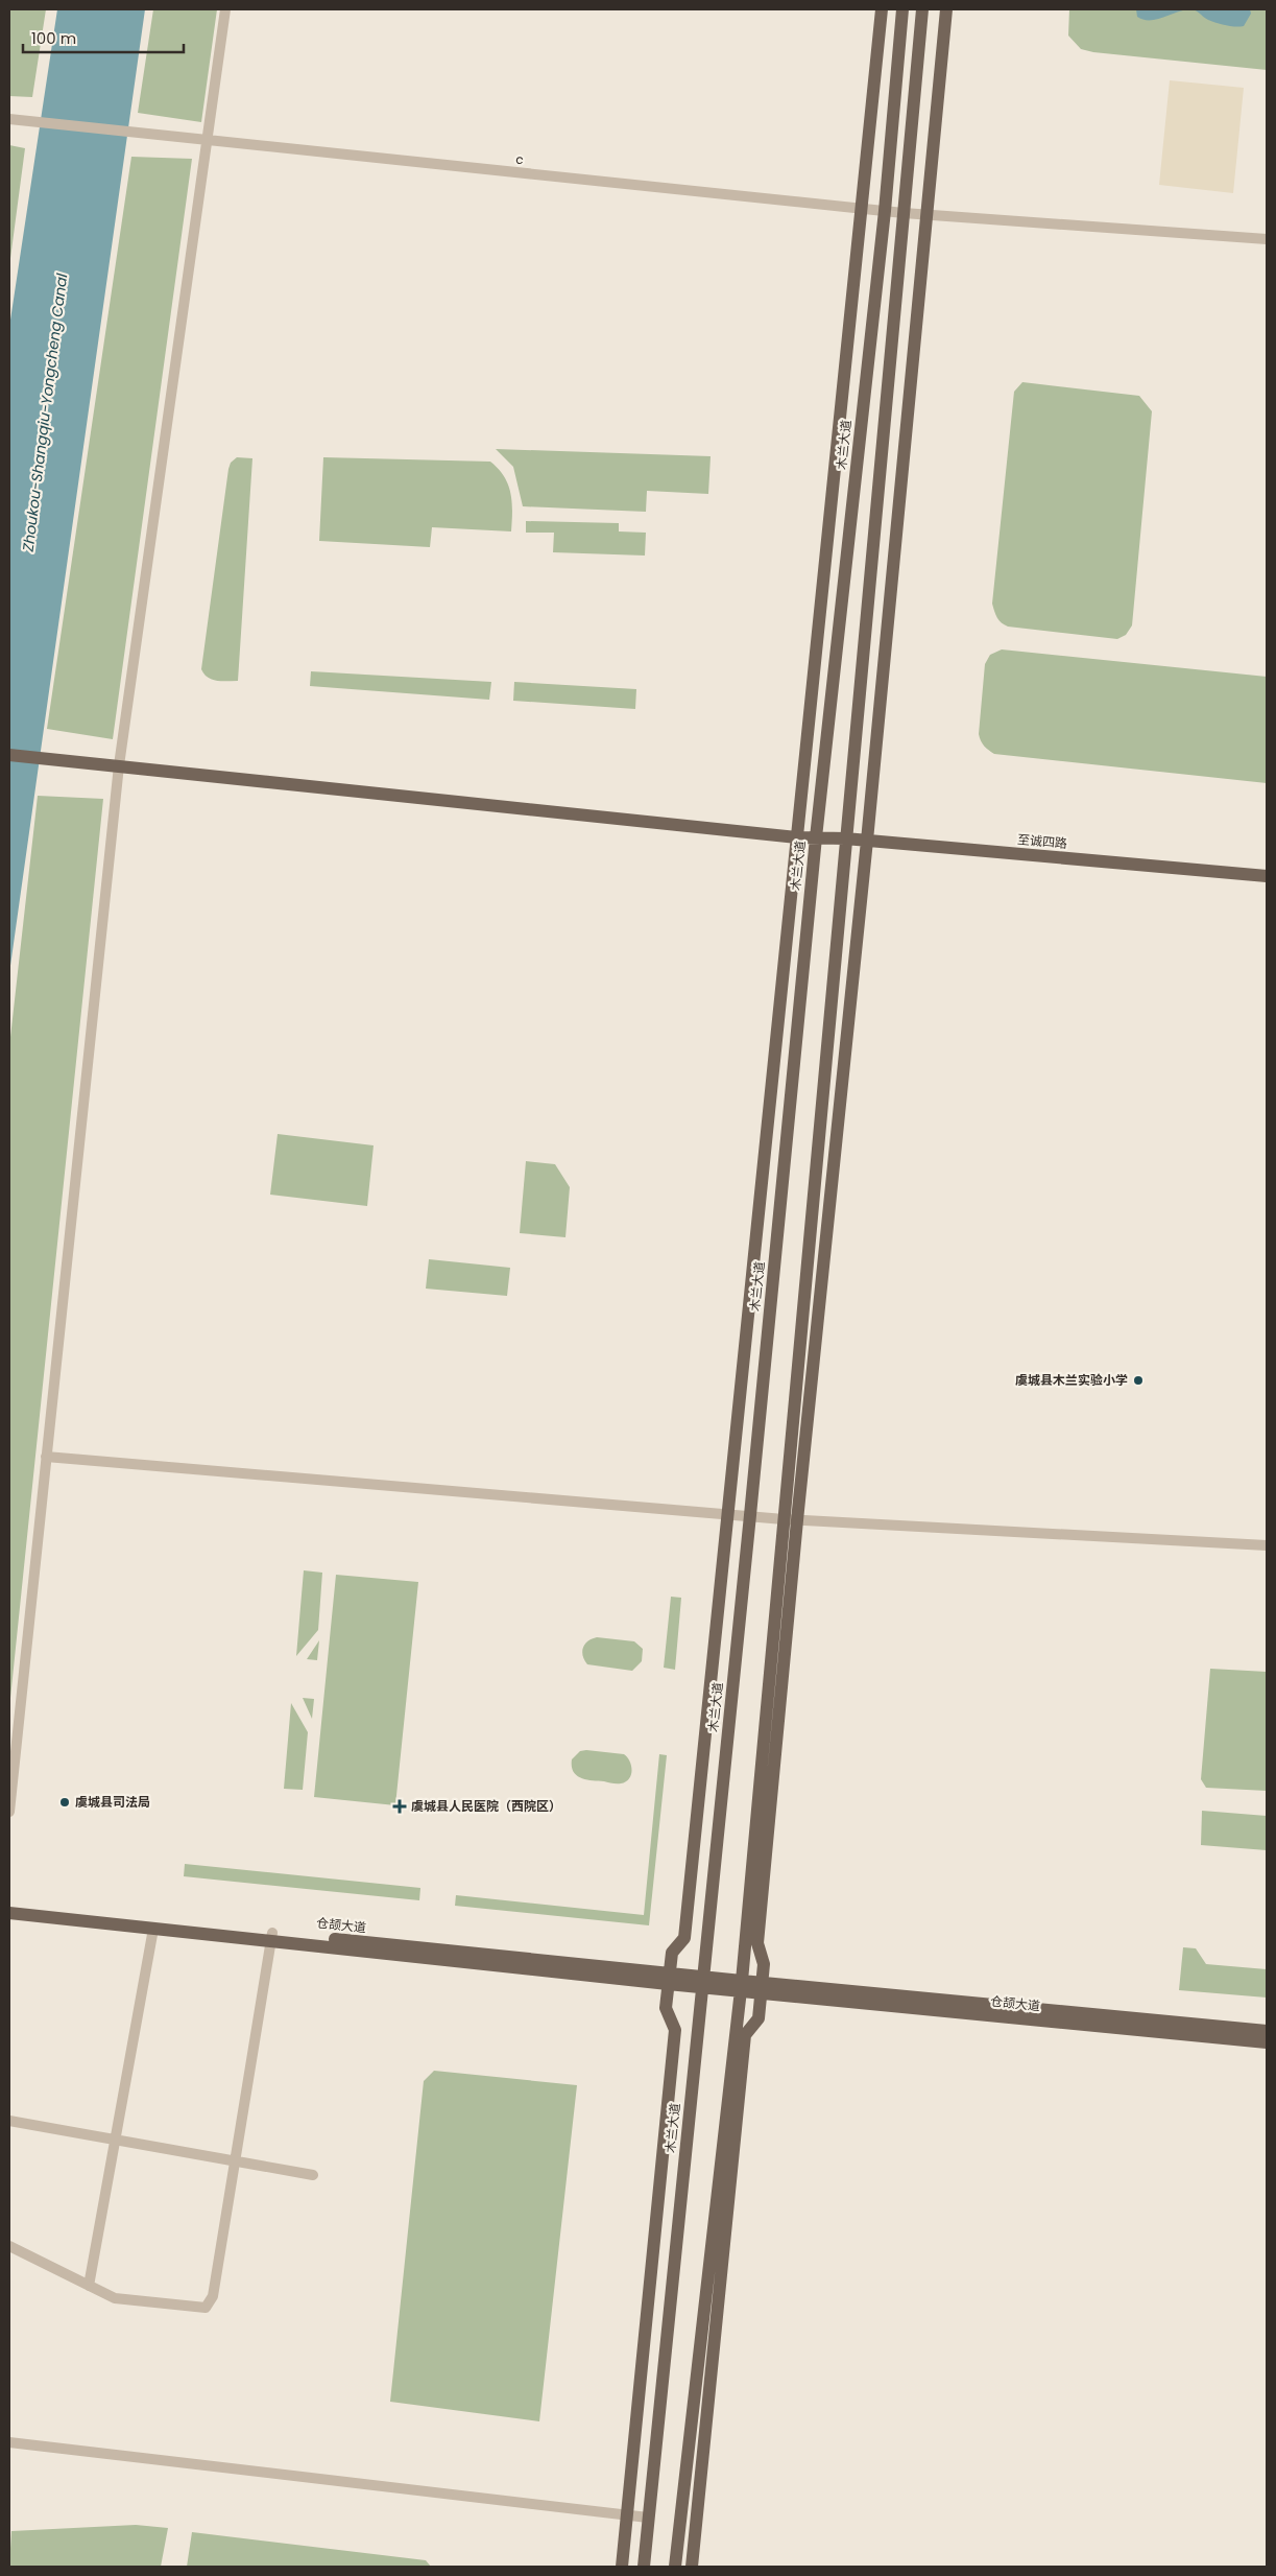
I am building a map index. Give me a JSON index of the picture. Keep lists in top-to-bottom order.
{
  "streets": {
    "main road": ["木兰大道", "至诚四路", "仓颉大道"],
    "street": ["c"]
  },
  "crossings": [
    ["c", "木兰大道"],
    ["木兰大道", "至诚四路"],
    ["木兰大道", "仓颉大道"]
  ],
  "water": ["Zhoukou-Shangqiu-Yongcheng Canal"],
  "places": {
    "other": ["虞城县木兰实验小学", "虞城县司法局"],
    "health": ["虞城县人民医院（西院区）"]
  },
  "scale_bar": "100 m"
}
